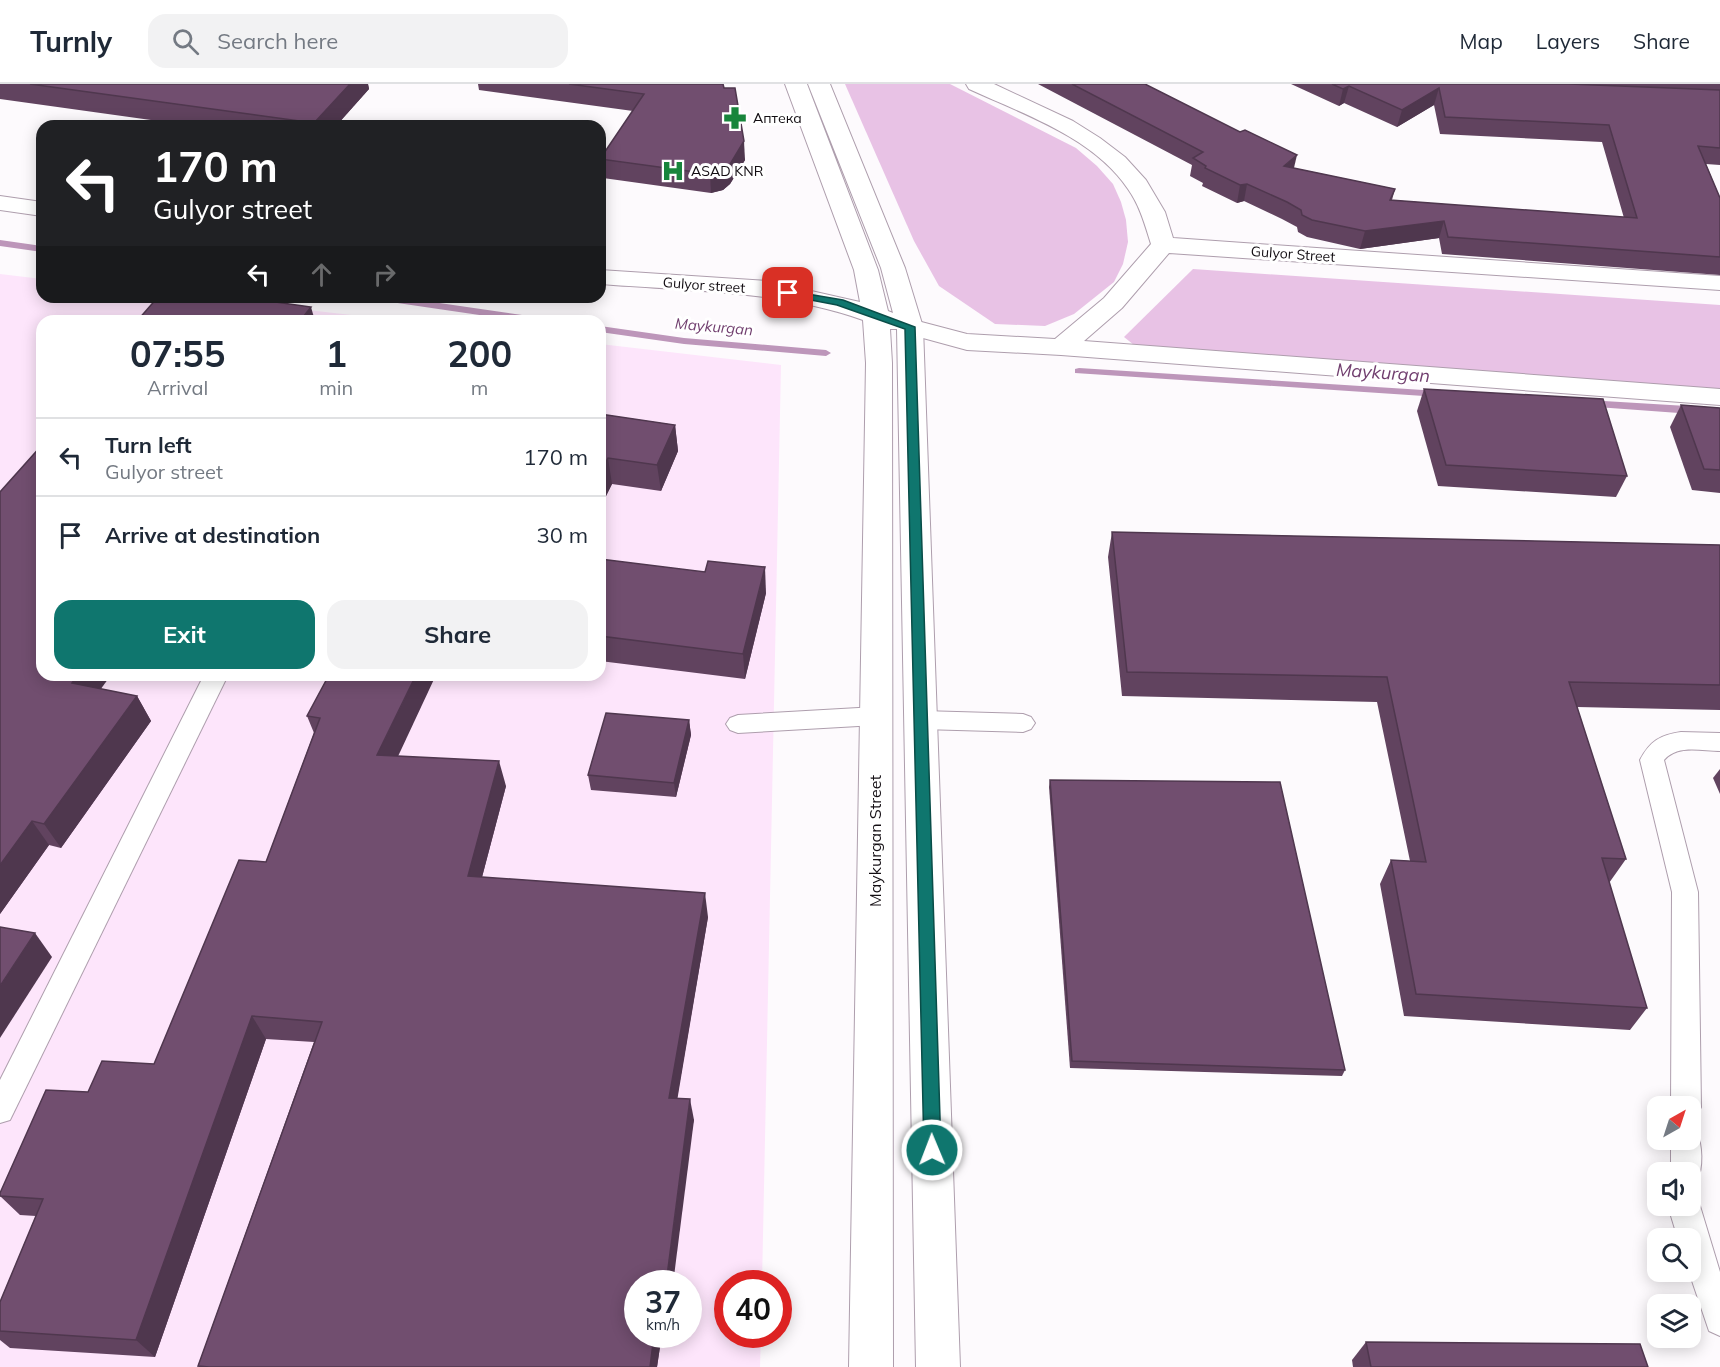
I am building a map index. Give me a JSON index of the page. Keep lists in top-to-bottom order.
{
  "streets": {
    "street": ["Gulyor Street", "Gulyor street", "Maykurgan Street"]
  },
  "crossings": [
    ["Gulyor street", "Maykurgan Street"]
  ],
  "water": ["Maykurgan"],
  "places": {
    "pharmacy": ["Аптека"],
    "hospital": ["ASAD KNR"]
  },
  "north": "top right",
  "page": {
    "header": "Turnly",
    "search": "Search here",
    "nav": ["Map", "Layers", "Share"],
    "turn": ["170 m", "Gulyor street"],
    "eta": [
      "07:55",
      "Arrival",
      "1",
      "min",
      "200",
      "m"
    ],
    "list": [
      {
        "name": "Turn left",
        "note": "Gulyor street",
        "value": "170 m"
      },
      {
        "name": "Arrive at destination",
        "value": "30 m"
      }
    ],
    "buttons": ["Exit", "Share"],
    "speed": "37 km/h",
    "limit": "40"
  }
}
